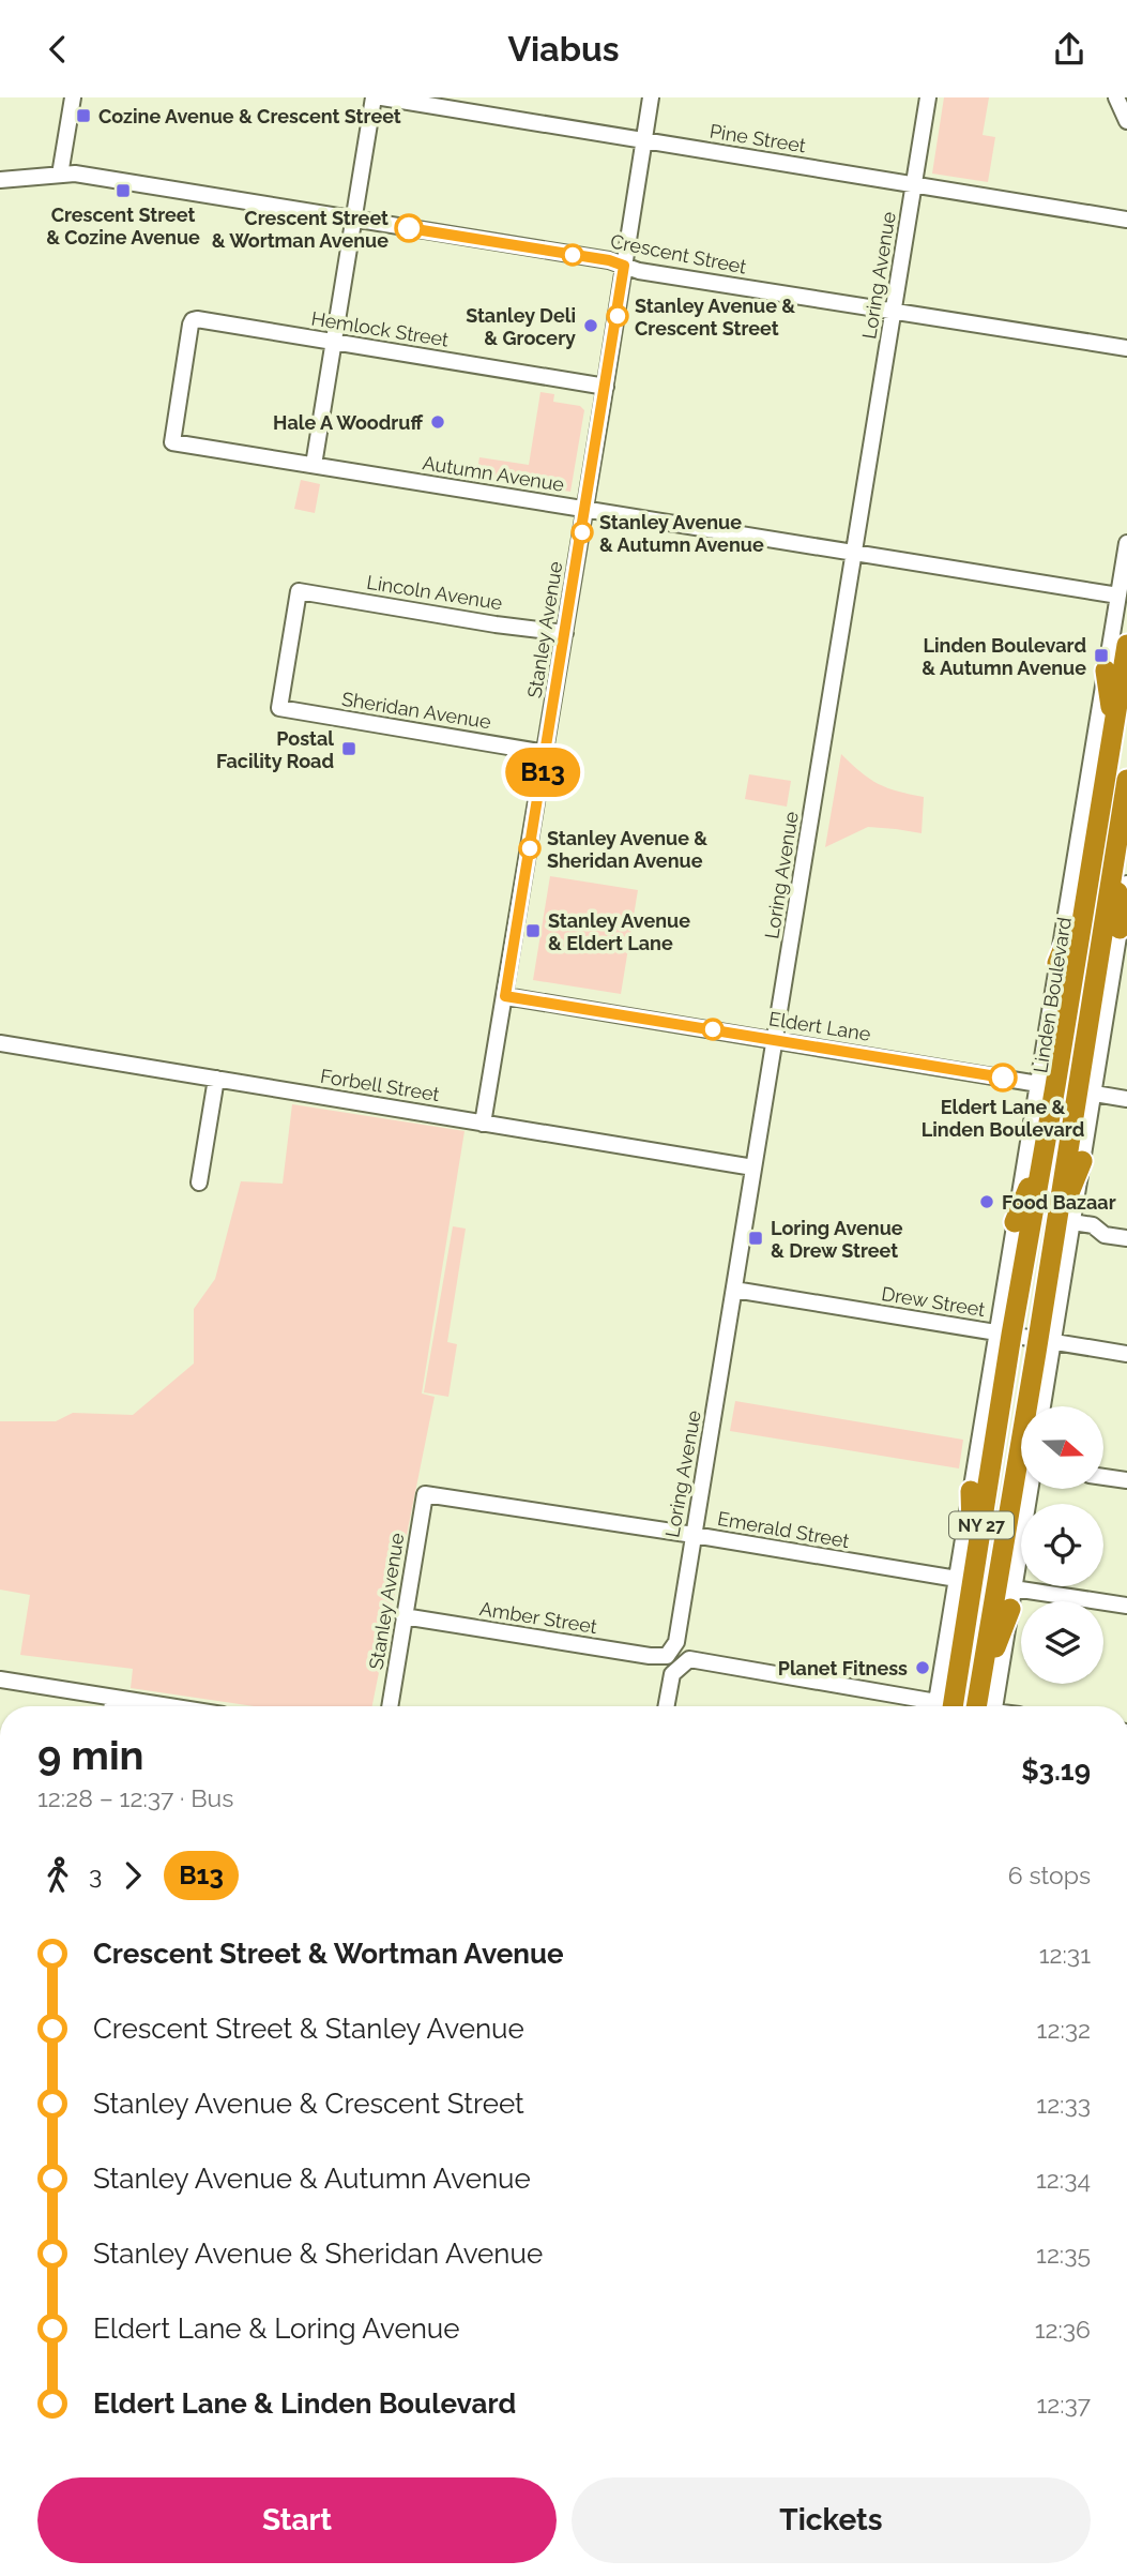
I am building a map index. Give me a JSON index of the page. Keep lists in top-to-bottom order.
{
  "streets": {
    "highway": ["Linden Boulevard", "NY 27"],
    "street": [
      "Pine Street",
      "Crescent Street",
      "Loring Avenue",
      "Hemlock Street",
      "Autumn Avenue",
      "Lincoln Avenue",
      "Stanley Avenue",
      "Sheridan Avenue",
      "Eldert Lane",
      "Forbell Street",
      "Drew Street",
      "Emerald Street",
      "Amber Street"
    ]
  },
  "crossings": [
    ["Pine Street", "Loring Avenue"],
    ["Pine Street", "Stanley Avenue"],
    ["Crescent Street", "Loring Avenue"],
    ["Crescent Street", "Stanley Avenue"],
    ["Loring Avenue", "Autumn Avenue"],
    ["Loring Avenue", "Eldert Lane"],
    ["Loring Avenue", "Forbell Street"],
    ["Loring Avenue", "Drew Street"],
    ["Loring Avenue", "Emerald Street"],
    ["Loring Avenue", "Amber Street"],
    ["Hemlock Street", "Autumn Avenue"],
    ["Hemlock Street", "Stanley Avenue"],
    ["Autumn Avenue", "Stanley Avenue"],
    ["Autumn Avenue", "Linden Boulevard"],
    ["Lincoln Avenue", "Stanley Avenue"],
    ["Lincoln Avenue", "Sheridan Avenue"],
    ["Stanley Avenue", "Sheridan Avenue"],
    ["Stanley Avenue", "Eldert Lane"],
    ["Stanley Avenue", "Forbell Street"],
    ["Stanley Avenue", "Emerald Street"],
    ["Stanley Avenue", "Amber Street"],
    ["Linden Boulevard", "Eldert Lane"],
    ["Linden Boulevard", "Drew Street"],
    ["Linden Boulevard", "Emerald Street"]
  ],
  "places": {
    "transit": [
      "Cozine Avenue & Crescent Street",
      "Crescent Street & Cozine Avenue",
      "Linden Boulevard & Autumn Avenue",
      "Postal Facility Road",
      "Stanley Avenue & Eldert Lane",
      "Loring Avenue & Drew Street"
    ],
    "other": [
      "Crescent Street & Wortman Avenue",
      "Stanley Avenue & Crescent Street",
      "Stanley Deli & Grocery",
      "Hale A Woodruff",
      "Stanley Avenue & Autumn Avenue",
      "Stanley Avenue & Sheridan Avenue",
      "Eldert Lane & Linden Boulevard",
      "Food Bazaar",
      "Planet Fitness"
    ]
  },
  "lines": ["bus line B13"],
  "north": "right",
  "page": {
    "header": "Viabus",
    "on_map": "B13",
    "heading": ["9 min", "12:28 – 12:37 · Bus", "$3.19"],
    "legs": ["3", "B13", "6 stops"],
    "list": [
      {
        "name": "Crescent Street & Wortman Avenue",
        "value": "12:31"
      },
      {
        "name": "Crescent Street & Stanley Avenue",
        "value": "12:32"
      },
      {
        "name": "Stanley Avenue & Crescent Street",
        "value": "12:33"
      },
      {
        "name": "Stanley Avenue & Autumn Avenue",
        "value": "12:34"
      },
      {
        "name": "Stanley Avenue & Sheridan Avenue",
        "value": "12:35"
      },
      {
        "name": "Eldert Lane & Loring Avenue",
        "value": "12:36"
      },
      {
        "name": "Eldert Lane & Linden Boulevard",
        "value": "12:37"
      }
    ],
    "buttons": ["Start", "Tickets"]
  }
}
